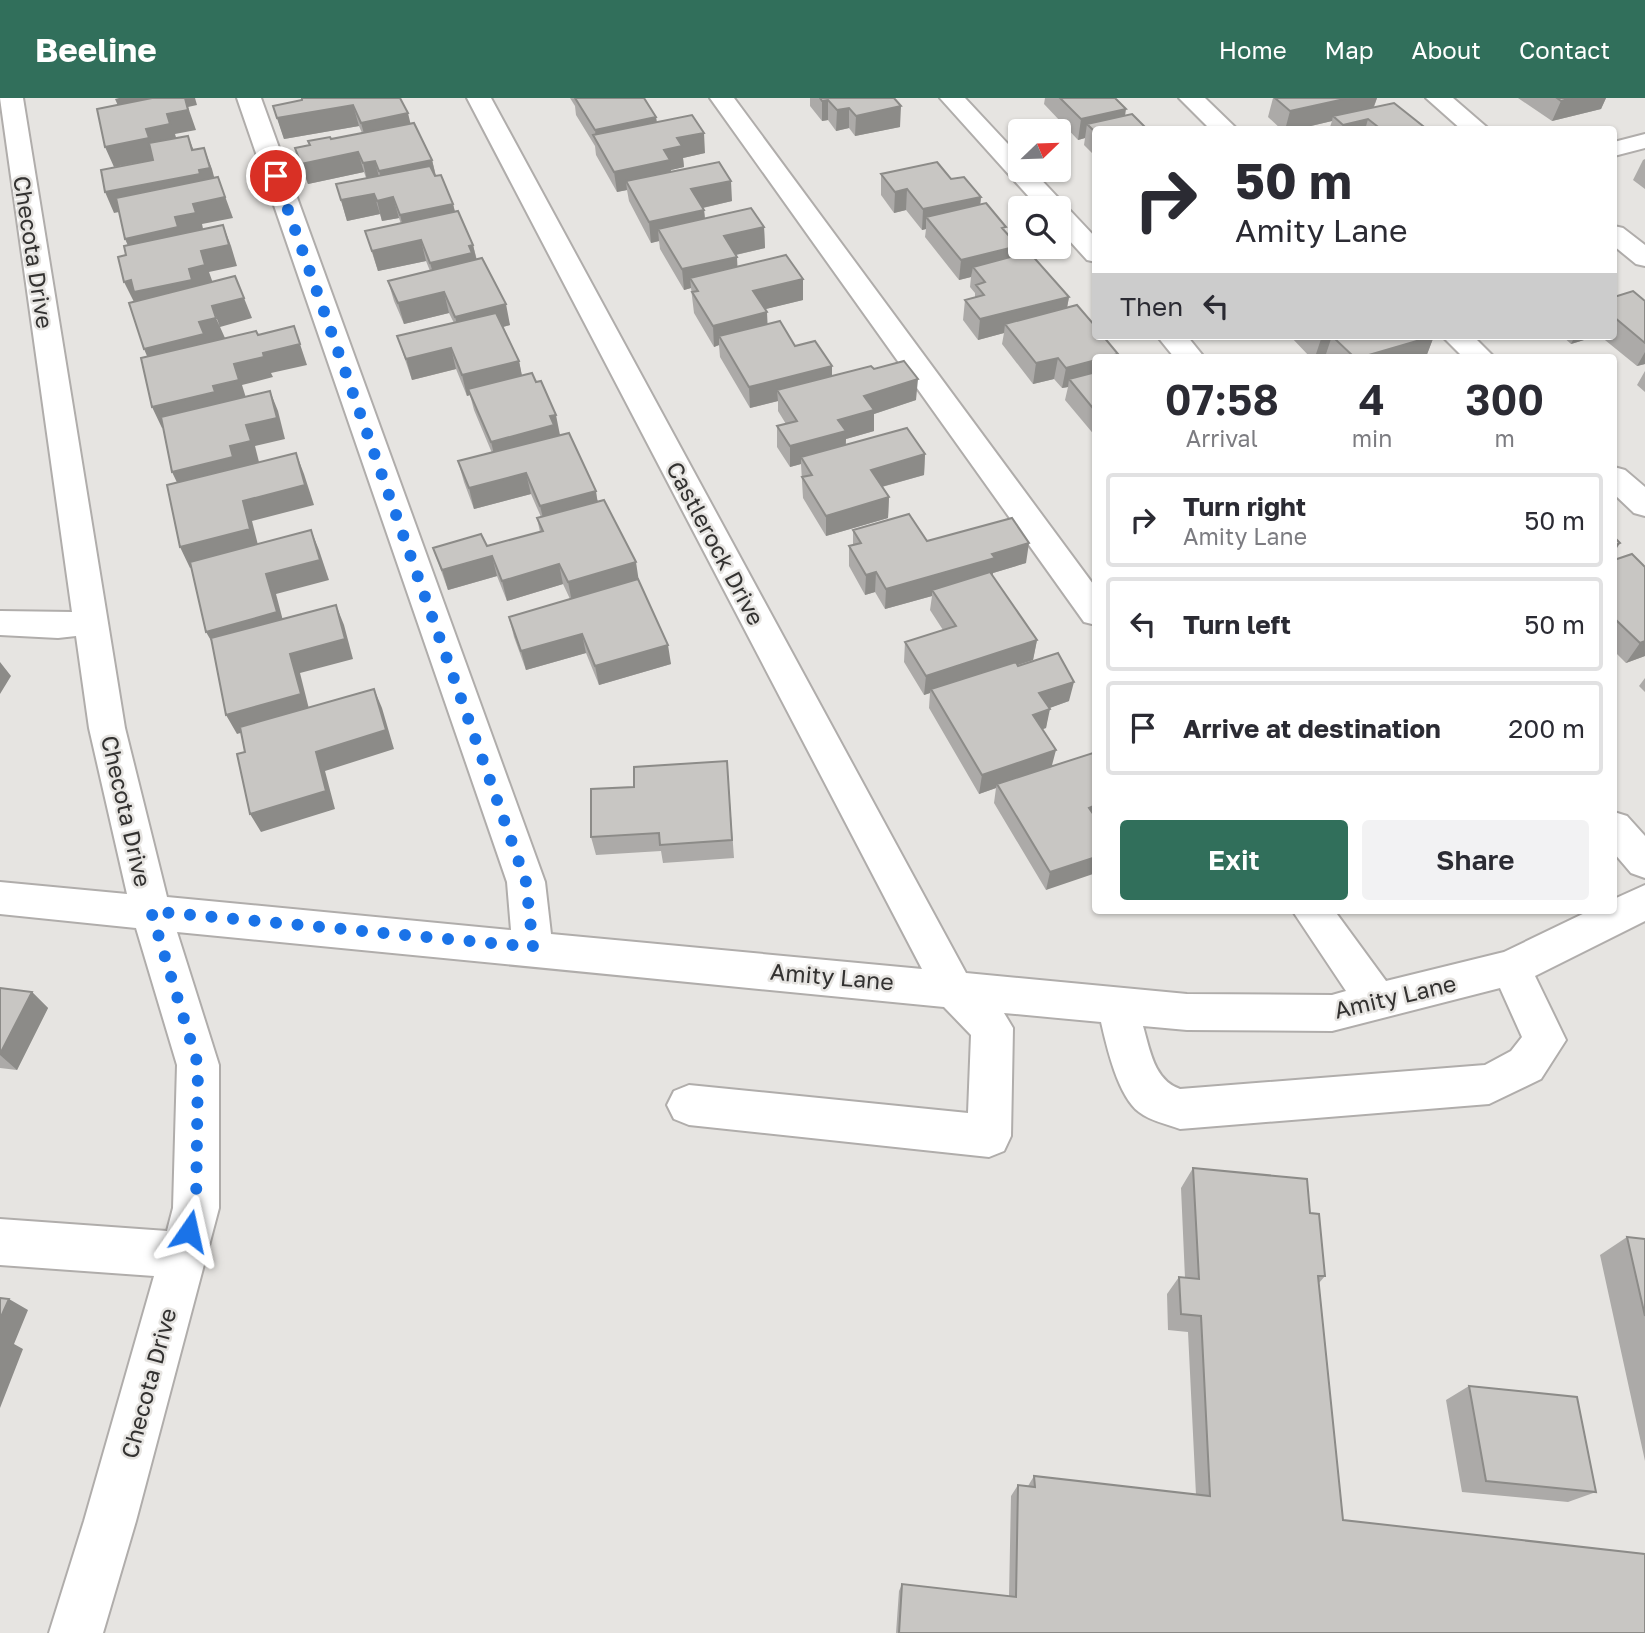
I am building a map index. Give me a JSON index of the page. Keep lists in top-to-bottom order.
{
  "streets": {
    "street": ["Checota Drive", "Castlerock Drive", "Amity Lane"]
  },
  "crossings": [
    ["Checota Drive", "Amity Lane"],
    ["Castlerock Drive", "Amity Lane"]
  ],
  "north": "top right",
  "page": {
    "header": "Beeline",
    "nav": [
      "Home",
      "Map",
      "About",
      "Contact"
    ],
    "turn": ["50 m", "Amity Lane"],
    "then": "Then",
    "eta": [
      "07:58",
      "Arrival",
      "4",
      "min",
      "300",
      "m"
    ],
    "list": [
      {
        "name": "Turn right",
        "note": "Amity Lane",
        "value": "50 m"
      },
      {
        "name": "Turn left",
        "value": "50 m"
      },
      {
        "name": "Arrive at destination",
        "value": "200 m"
      }
    ],
    "buttons": ["Exit", "Share"]
  }
}
